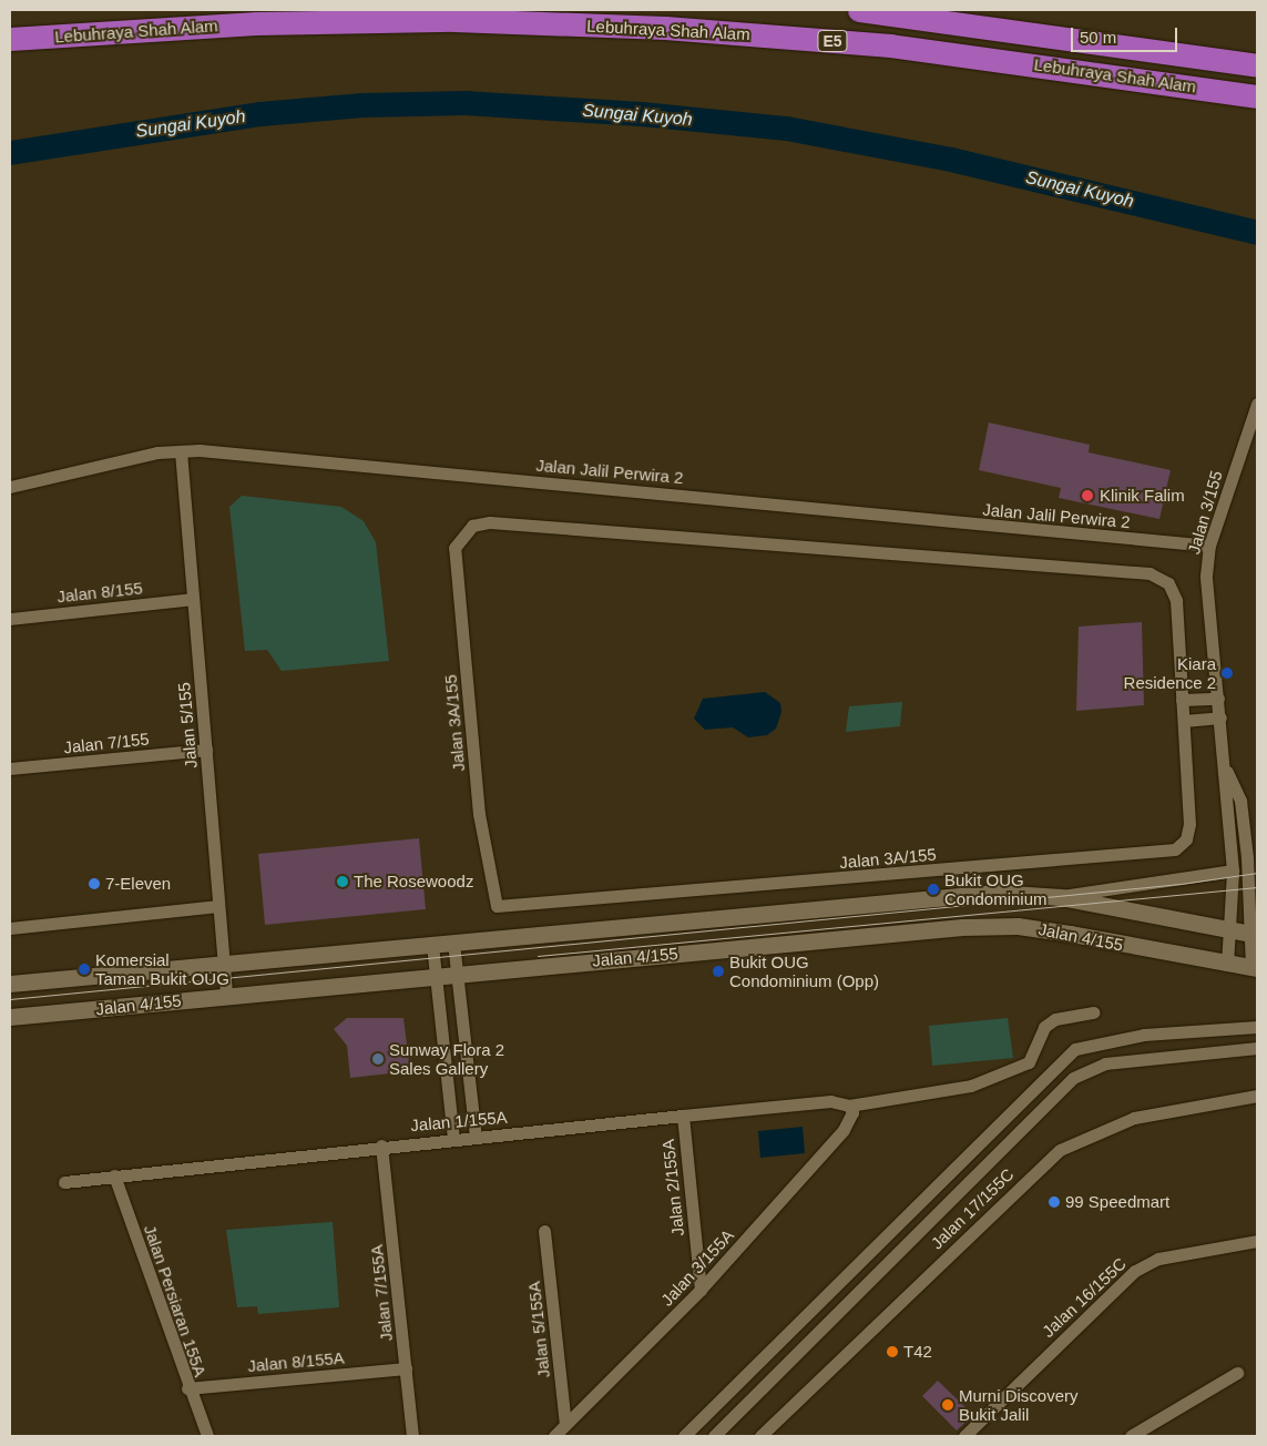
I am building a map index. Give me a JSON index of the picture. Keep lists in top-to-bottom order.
{
  "streets": {
    "highway": ["Lebuhraya Shah Alam", "E5"],
    "street": [
      "Jalan Jalil Perwira 2",
      "Jalan 3/155",
      "Jalan 8/155",
      "Jalan 3A/155",
      "Jalan 5/155",
      "Jalan 7/155",
      "Jalan 4/155",
      "Jalan 1/155A",
      "Jalan 2/155A",
      "Jalan 17/155C",
      "Jalan 3/155A",
      "Jalan 7/155A",
      "Jalan 16/155C",
      "Jalan Persiaran 155A",
      "Jalan 5/155A",
      "Jalan 8/155A"
    ]
  },
  "crossings": [
    ["Jalan Jalil Perwira 2", "Jalan 3/155"],
    ["Jalan Jalil Perwira 2", "Jalan 5/155"],
    ["Jalan 3/155", "Jalan 4/155"],
    ["Jalan 8/155", "Jalan 5/155"],
    ["Jalan 5/155", "Jalan 7/155"],
    ["Jalan 5/155", "Jalan 4/155"],
    ["Jalan 1/155A", "Jalan 2/155A"],
    ["Jalan 1/155A", "Jalan 3/155A"],
    ["Jalan 1/155A", "Jalan 7/155A"],
    ["Jalan 1/155A", "Jalan Persiaran 155A"],
    ["Jalan 2/155A", "Jalan 3/155A"],
    ["Jalan 3/155A", "Jalan 5/155A"],
    ["Jalan 7/155A", "Jalan 8/155A"],
    ["Jalan Persiaran 155A", "Jalan 8/155A"]
  ],
  "water": ["Sungai Kuyoh"],
  "places": [
    "Klinik Falim",
    "Kiara Residence 2",
    "The Rosewoodz",
    "7-Eleven",
    "Bukit OUG Condominium",
    "Komersial Taman Bukit OUG",
    "Bukit OUG Condominium (Opp)",
    "Sunway Flora 2 Sales Gallery",
    "99 Speedmart",
    "T42",
    "Murni Discovery Bukit Jalil"
  ],
  "scale_bar": "50 m"
}
